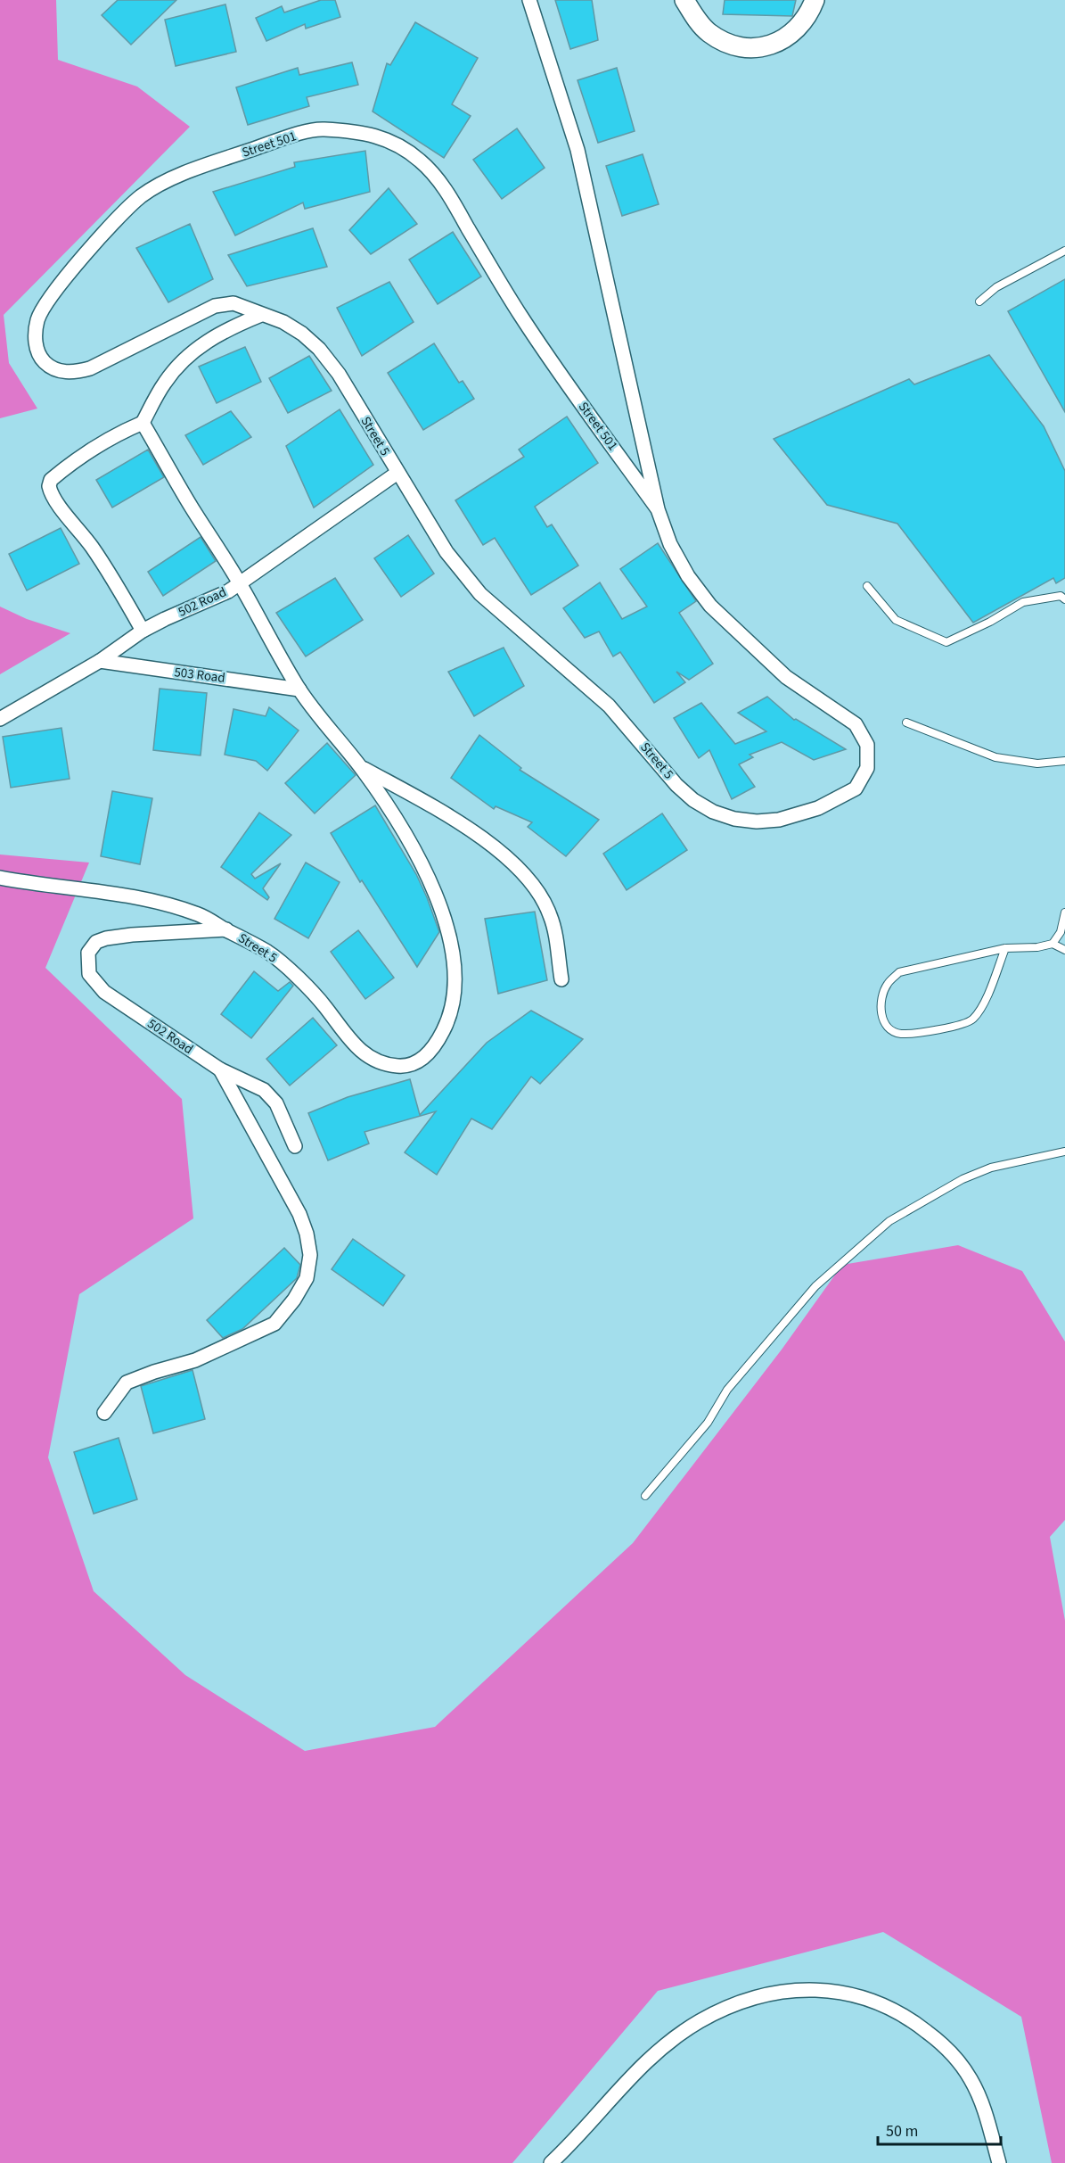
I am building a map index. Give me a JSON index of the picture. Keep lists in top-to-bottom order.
{
  "streets": {
    "street": [
      "Street 501",
      "Street 5",
      "502 Road",
      "503 Road"
    ]
  },
  "crossings": [
    ["Street 501", "Street 5"],
    ["Street 5", "502 Road"],
    ["Street 5", "503 Road"],
    ["502 Road", "503 Road"]
  ],
  "scale_bar": "50 m"
}
